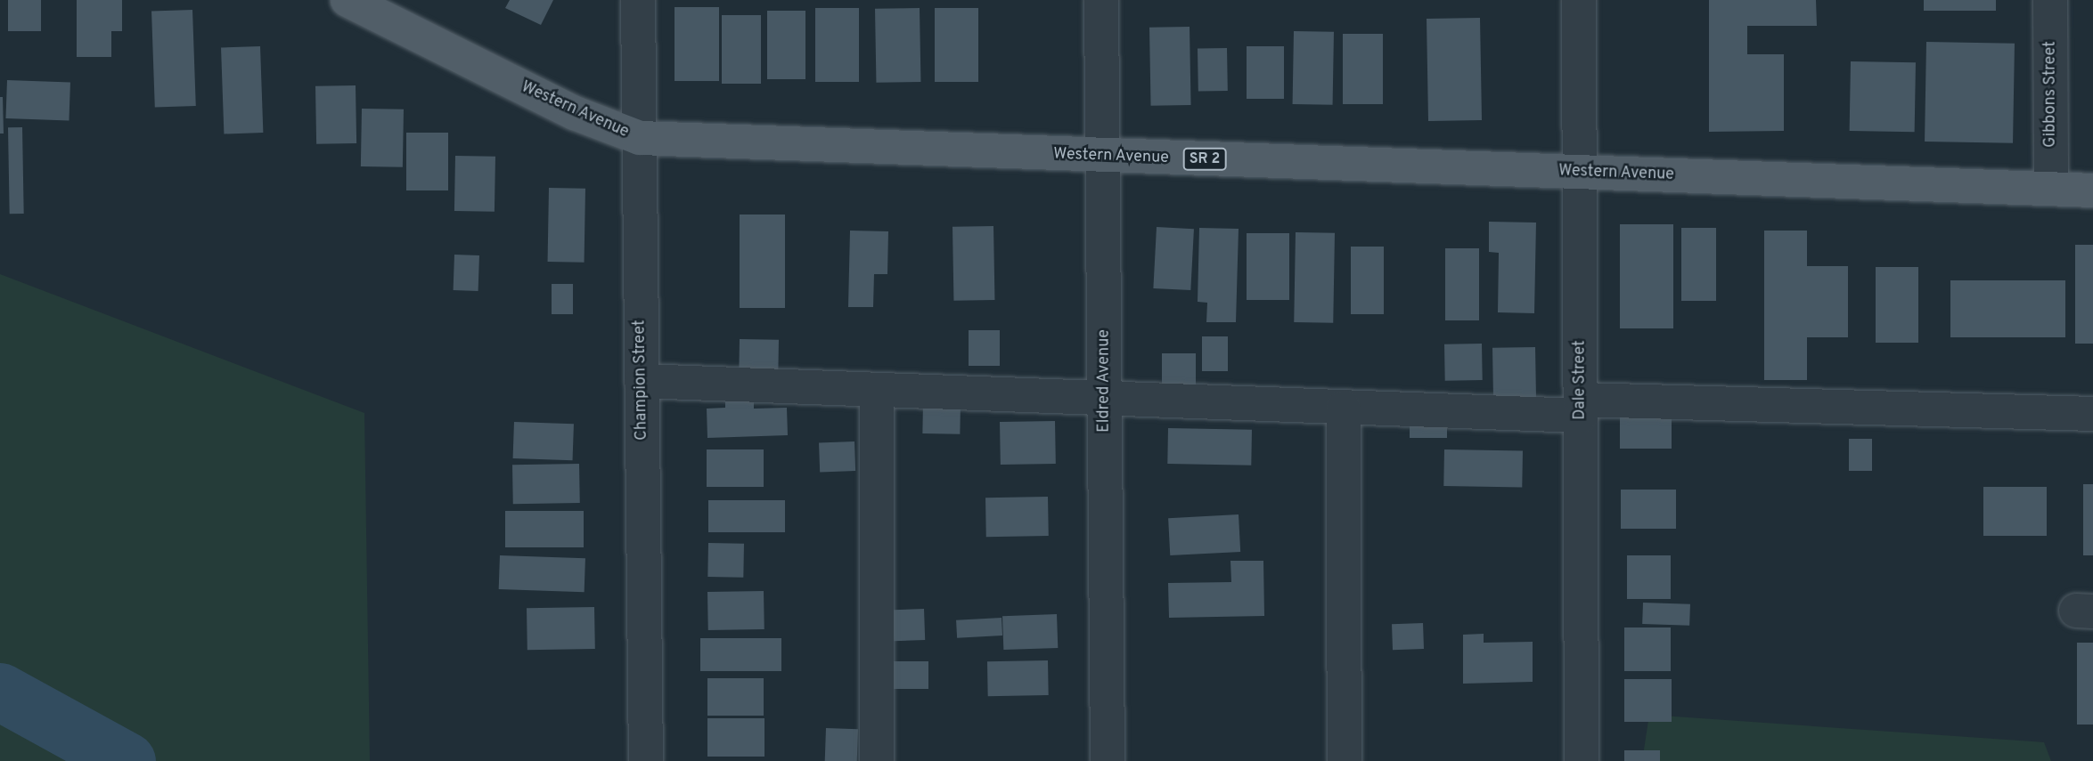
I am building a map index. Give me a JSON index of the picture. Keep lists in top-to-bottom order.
{
  "streets": {
    "main road": ["Western Avenue", "SR 2"],
    "street": [
      "Gibbons Street",
      "Champion Street",
      "Dale Street",
      "Eldred Avenue"
    ]
  },
  "crossings": [
    ["Gibbons Street", "Western Avenue"],
    ["Western Avenue", "Champion Street"],
    ["Western Avenue", "Dale Street"],
    ["Western Avenue", "Eldred Avenue"]
  ]
}
